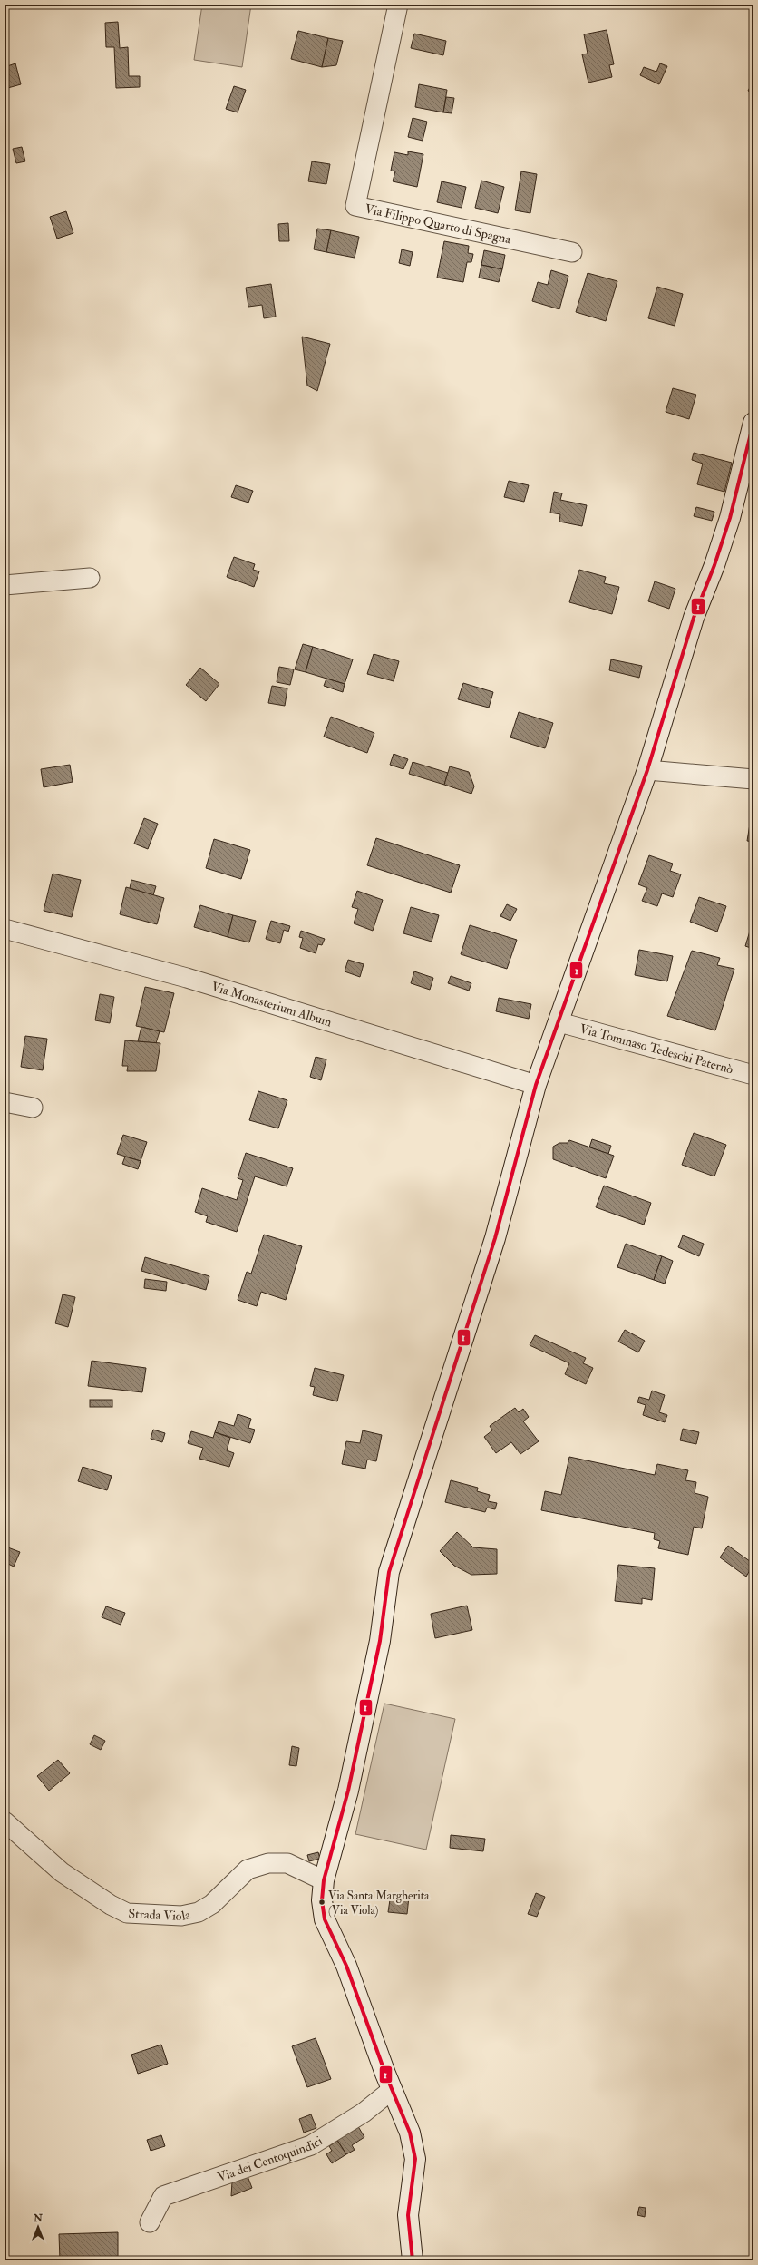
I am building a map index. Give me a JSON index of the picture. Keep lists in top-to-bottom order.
{
  "streets": {
    "street": [
      "Via Filippo Quarto di Spagna",
      "Via Monasterium Album",
      "Via Tommaso Tedeschi Paternò",
      "Strada Viola",
      "Via dei Centoquindici"
    ]
  },
  "places": ["Via Santa Margherita (Via Viola)"],
  "lines": ["transit line 1"],
  "north": "top"
}
